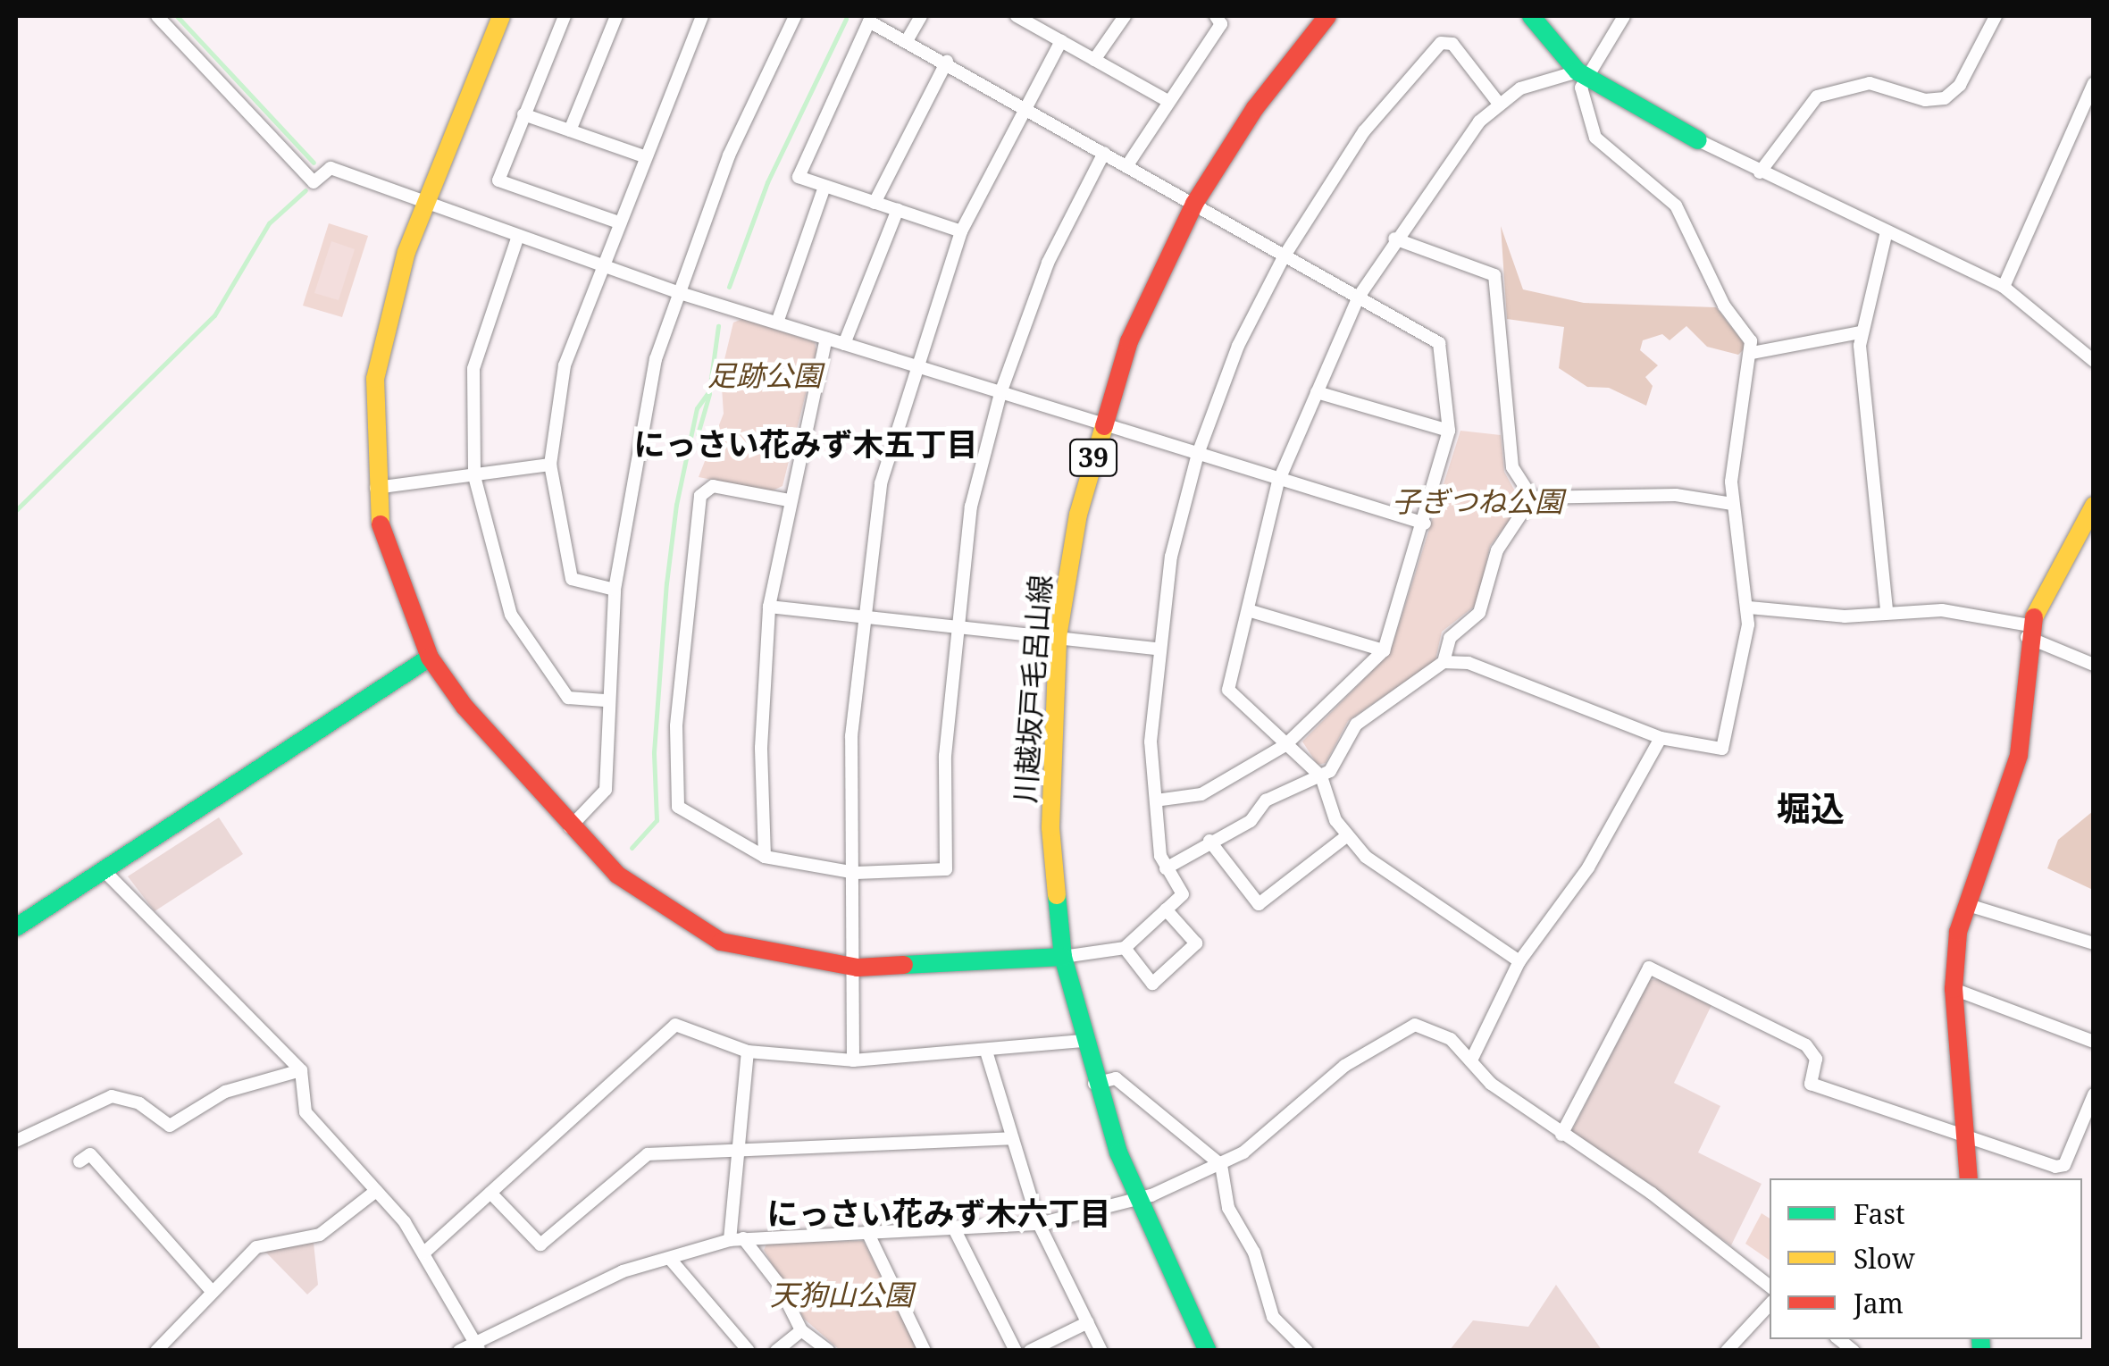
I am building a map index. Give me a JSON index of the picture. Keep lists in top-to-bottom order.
{
  "streets": {
    "street": ["39", "川越坂戸毛呂山線"]
  },
  "districts": ["にっさい花みず木五丁目", "堀込", "にっさい花みず木六丁目"],
  "parks": ["足跡公園", "子ぎつね公園", "天狗山公園"],
  "legend": ["Fast", "Slow", "Jam"]
}
